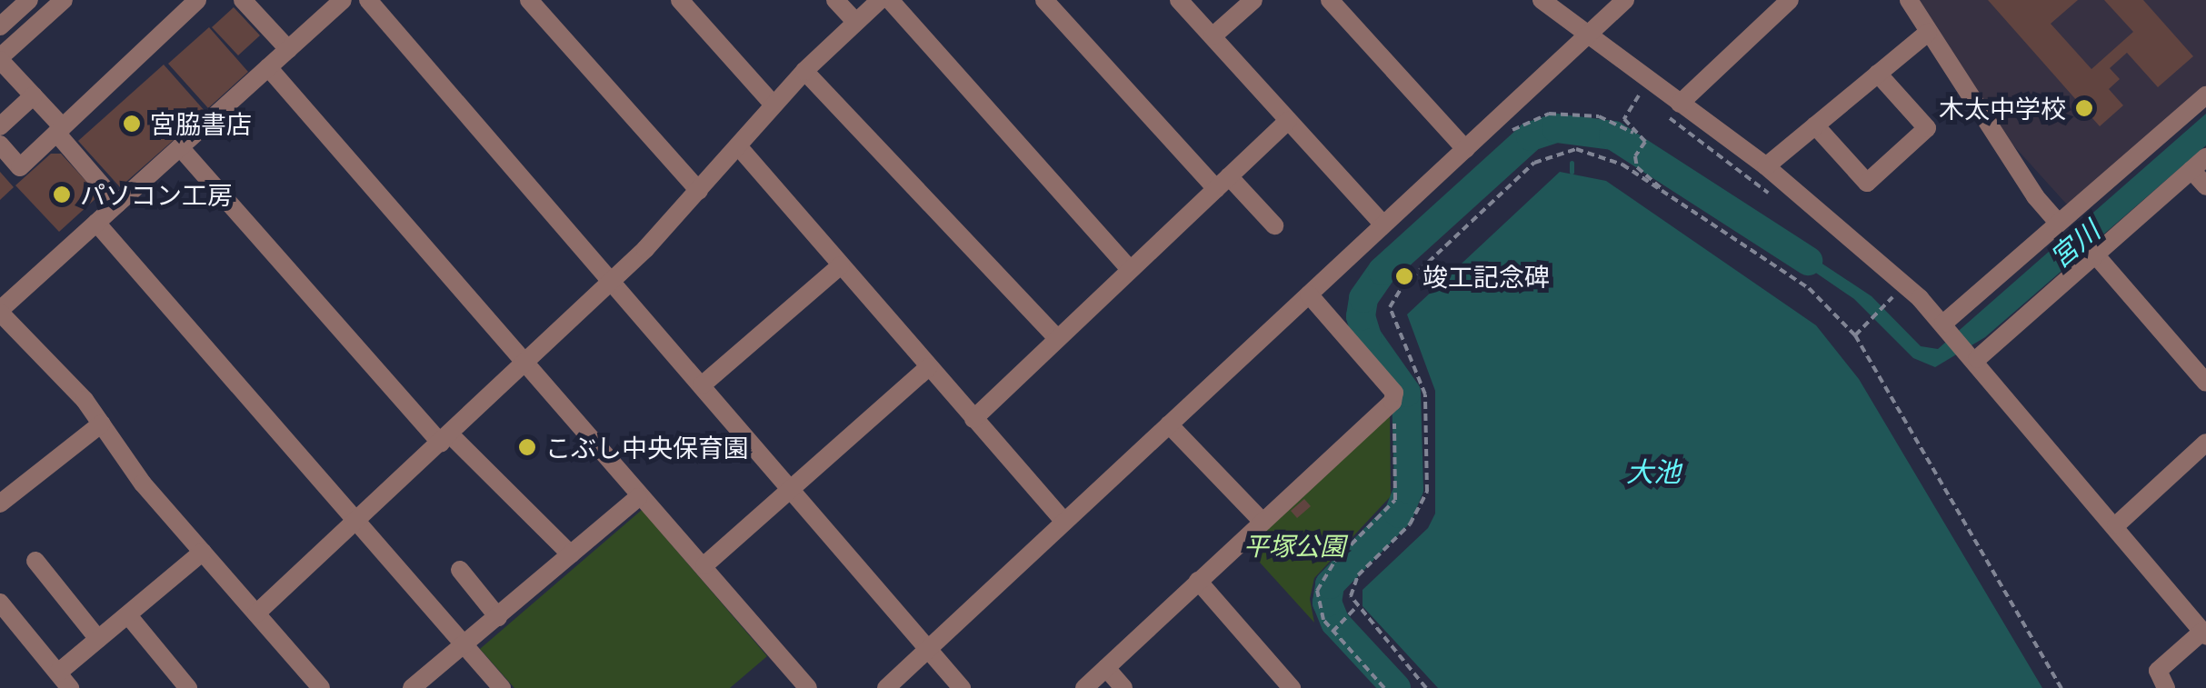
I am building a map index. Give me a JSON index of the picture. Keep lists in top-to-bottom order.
{
  "water": ["宮川", "大池"],
  "parks": ["平塚公園"],
  "places": [
    "木太中学校",
    "宮脇書店",
    "パソコン工房",
    "竣工記念碑",
    "こぶし中央保育園"
  ]
}
